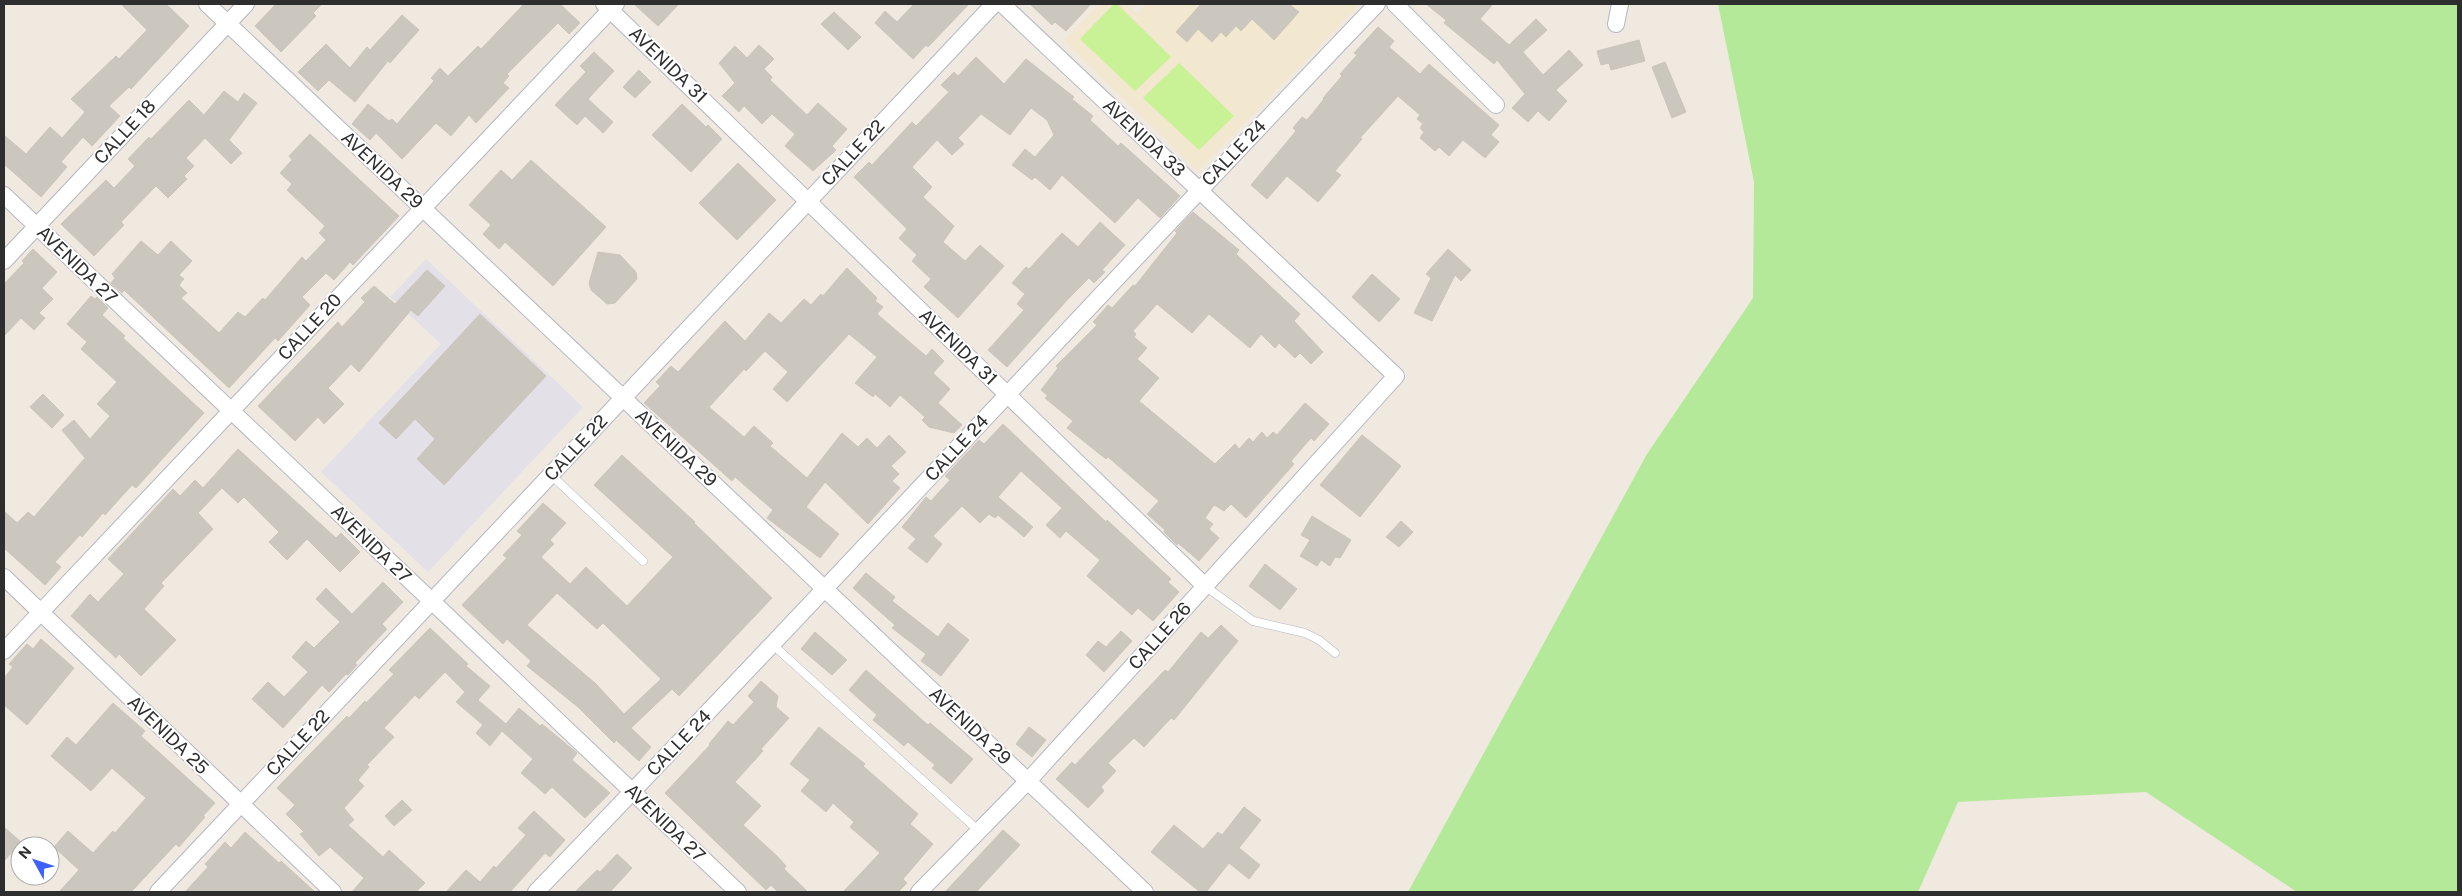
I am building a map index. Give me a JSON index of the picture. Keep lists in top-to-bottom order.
{
  "streets": {
    "street": [
      "AVENIDA 31",
      "CALLE 18",
      "AVENIDA 33",
      "CALLE 22",
      "CALLE 24",
      "AVENIDA 29",
      "AVENIDA 27",
      "CALLE 20",
      "CALLE 26",
      "AVENIDA 25"
    ]
  },
  "crossings": [
    ["AVENIDA 31", "CALLE 22"],
    ["AVENIDA 31", "CALLE 24"],
    ["AVENIDA 31", "CALLE 20"],
    ["AVENIDA 31", "CALLE 26"],
    ["CALLE 18", "AVENIDA 29"],
    ["CALLE 18", "AVENIDA 27"],
    ["AVENIDA 33", "CALLE 24"],
    ["AVENIDA 33", "CALLE 26"],
    ["CALLE 22", "AVENIDA 29"],
    ["CALLE 22", "AVENIDA 27"],
    ["CALLE 22", "AVENIDA 25"],
    ["CALLE 24", "AVENIDA 29"],
    ["CALLE 24", "AVENIDA 27"],
    ["AVENIDA 29", "CALLE 20"],
    ["AVENIDA 29", "CALLE 26"],
    ["AVENIDA 27", "CALLE 20"],
    ["CALLE 20", "AVENIDA 25"]
  ],
  "north": "top left"
}
